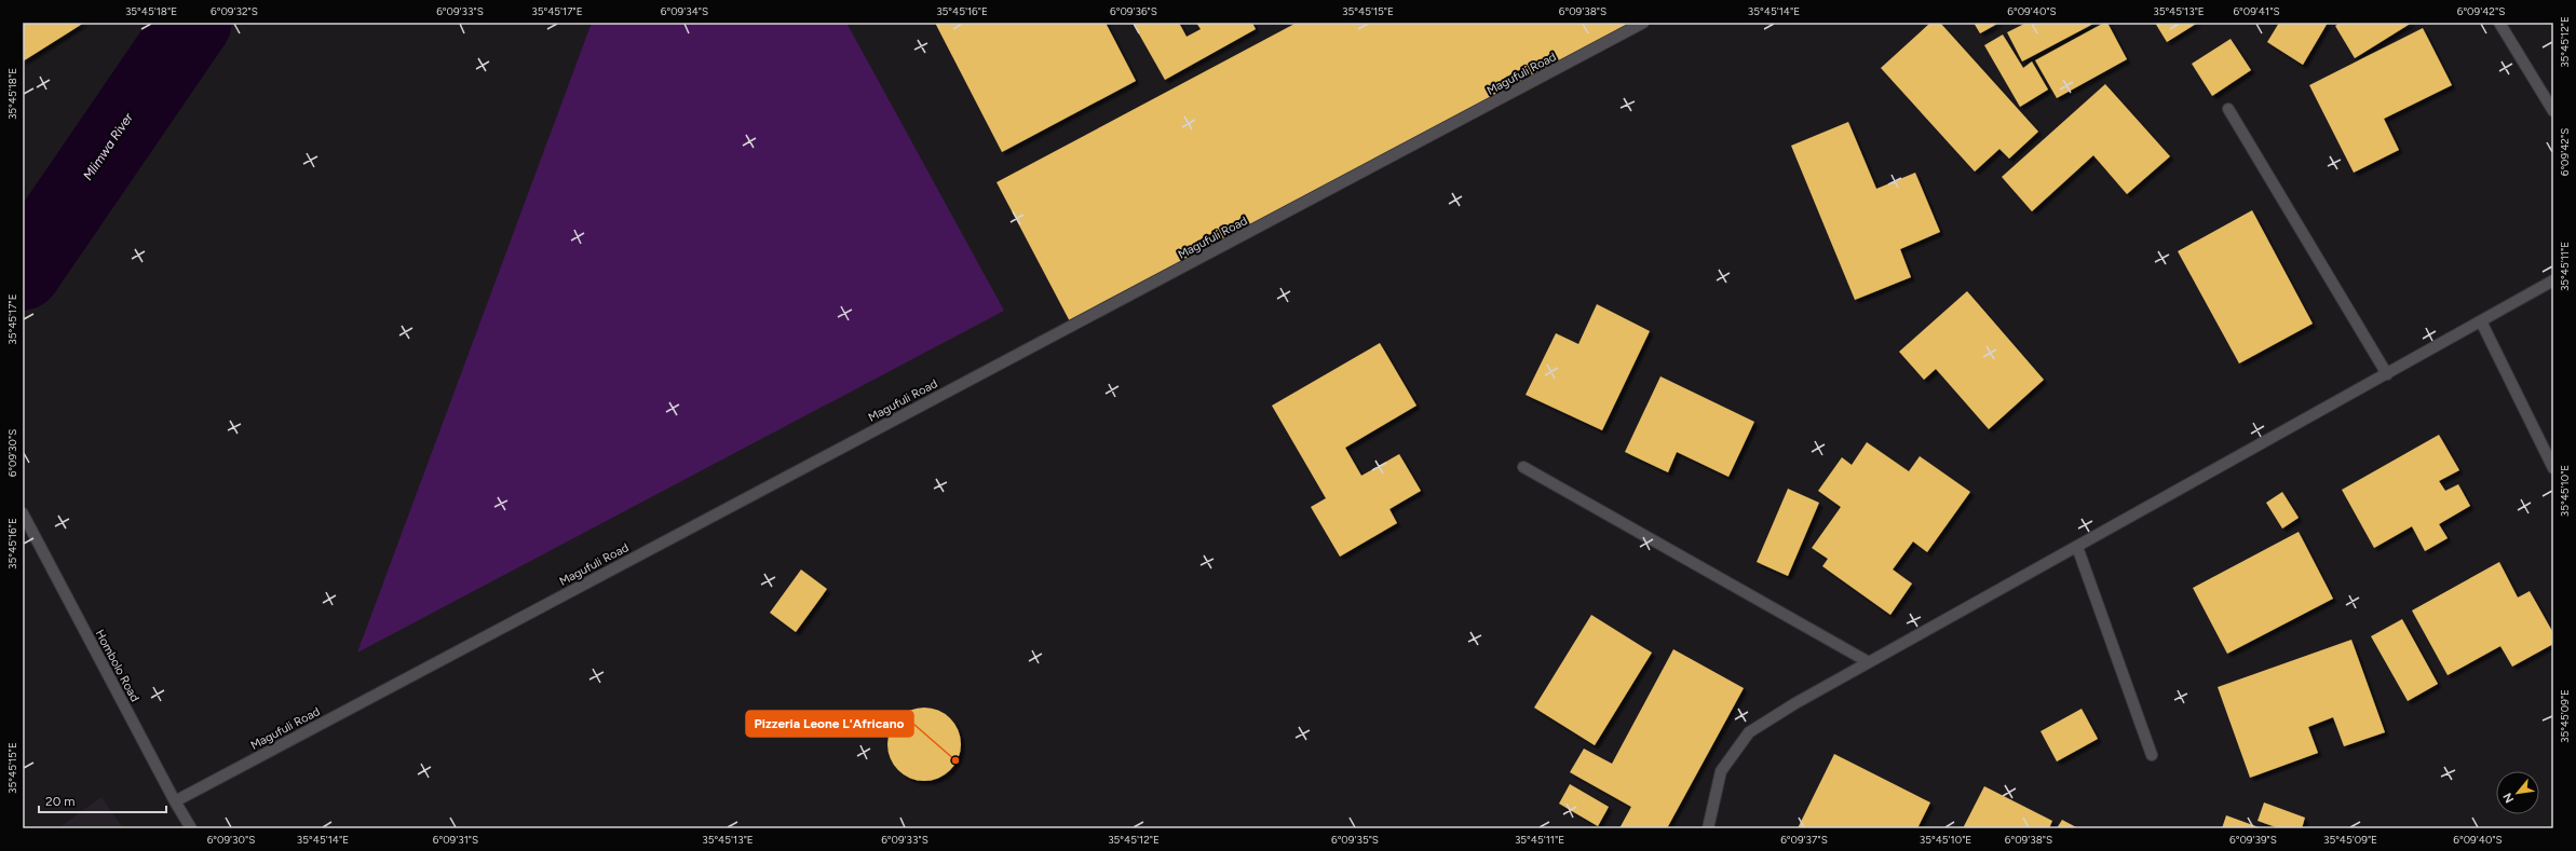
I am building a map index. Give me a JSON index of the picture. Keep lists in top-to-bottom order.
{
  "streets": {
    "street": ["Magufuli Road", "Hombolo Road"]
  },
  "crossings": [
    ["Magufuli Road", "Hombolo Road"]
  ],
  "water": ["Mlimwa River"],
  "places": ["Pizzeria Leone L'Africano"],
  "scale_bar": "20 m",
  "north": "bottom left",
  "coordinates": [
    "35°45'18\"E",
    "6°09'32\"S",
    "6°09'33\"S",
    "35°45'17\"E",
    "6°09'34\"S",
    "35°45'16\"E",
    "6°09'36\"S",
    "35°45'15\"E",
    "6°09'38\"S",
    "35°45'14\"E",
    "6°09'40\"S",
    "35°45'13\"E",
    "6°09'41\"S",
    "6°09'42\"S",
    "35°45'12\"E",
    "35°45'11\"E",
    "6°09'30\"S",
    "35°45'10\"E",
    "35°45'09\"E",
    "6°09'31\"S",
    "6°09'35\"S",
    "6°09'37\"S",
    "6°09'39\"S"
  ]
}
